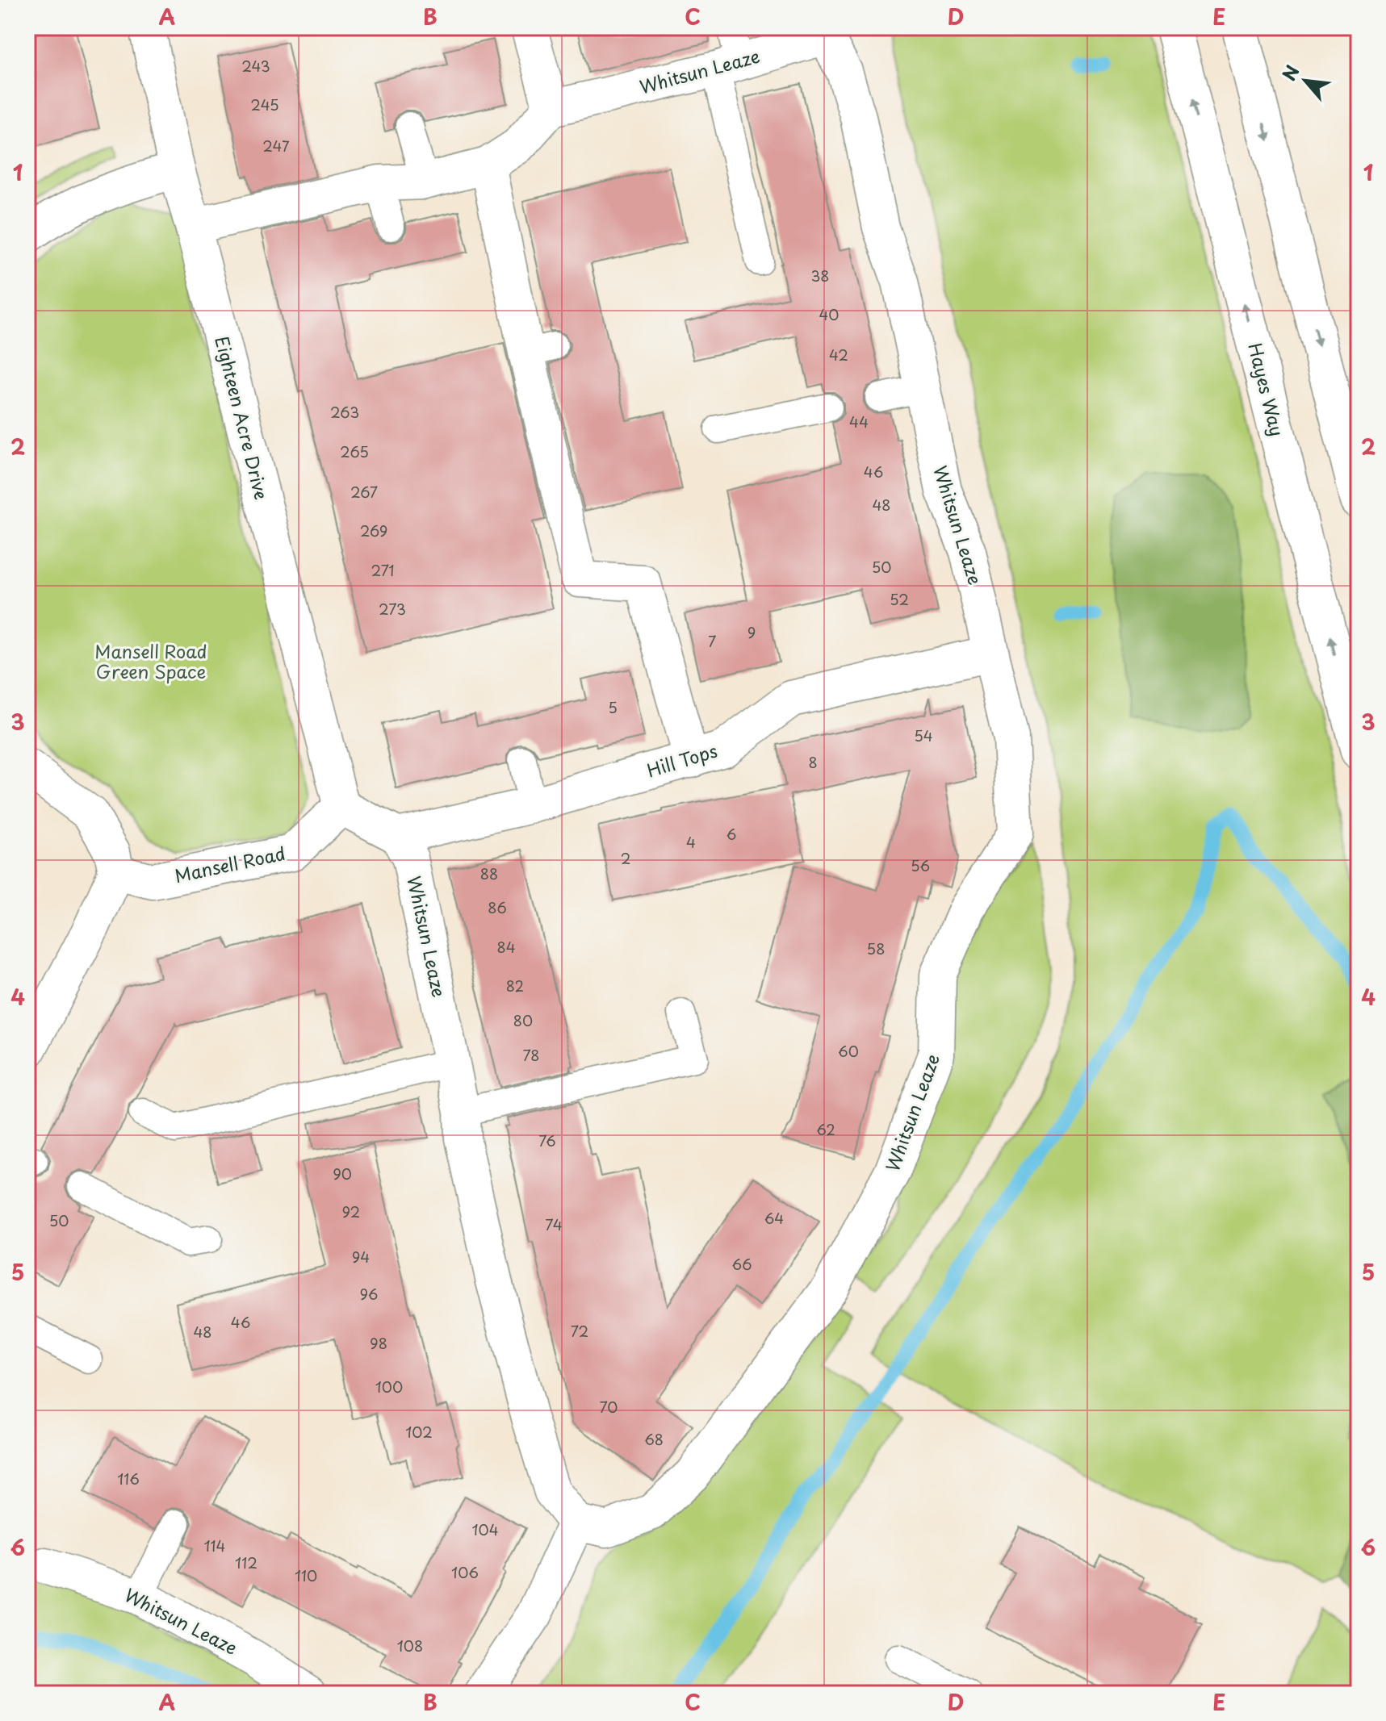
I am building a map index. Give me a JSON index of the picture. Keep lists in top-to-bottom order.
{
  "streets": {
    "street": [
      "Whitsun Leaze",
      "Hayes Way",
      "Eighteen Acre Drive",
      "Hill Tops",
      "Mansell Road"
    ]
  },
  "crossings": [
    ["Whitsun Leaze", "Hill Tops"],
    ["Eighteen Acre Drive", "Mansell Road"]
  ],
  "parks": ["Mansell Road Green Space"],
  "house_numbers": [
    "243",
    "245",
    "247",
    "38",
    "40",
    "42",
    "263",
    "44",
    "265",
    "46",
    "267",
    "48",
    "269",
    "50",
    "271",
    "52",
    "273",
    "9",
    "7",
    "5",
    "54",
    "8",
    "6",
    "4",
    "2",
    "56",
    "88",
    "86",
    "84",
    "58",
    "82",
    "80",
    "60",
    "78",
    "62",
    "76",
    "90",
    "92",
    "64",
    "50",
    "74",
    "94",
    "66",
    "96",
    "46",
    "72",
    "48",
    "98",
    "100",
    "70",
    "102",
    "68",
    "116",
    "104",
    "114",
    "112",
    "106",
    "110",
    "108"
  ],
  "north": "top left",
  "grid": {
    "columns": [
      "A",
      "B",
      "C",
      "D",
      "E"
    ],
    "rows": [
      "1",
      "2",
      "3",
      "4",
      "5",
      "6"
    ]
  }
}
